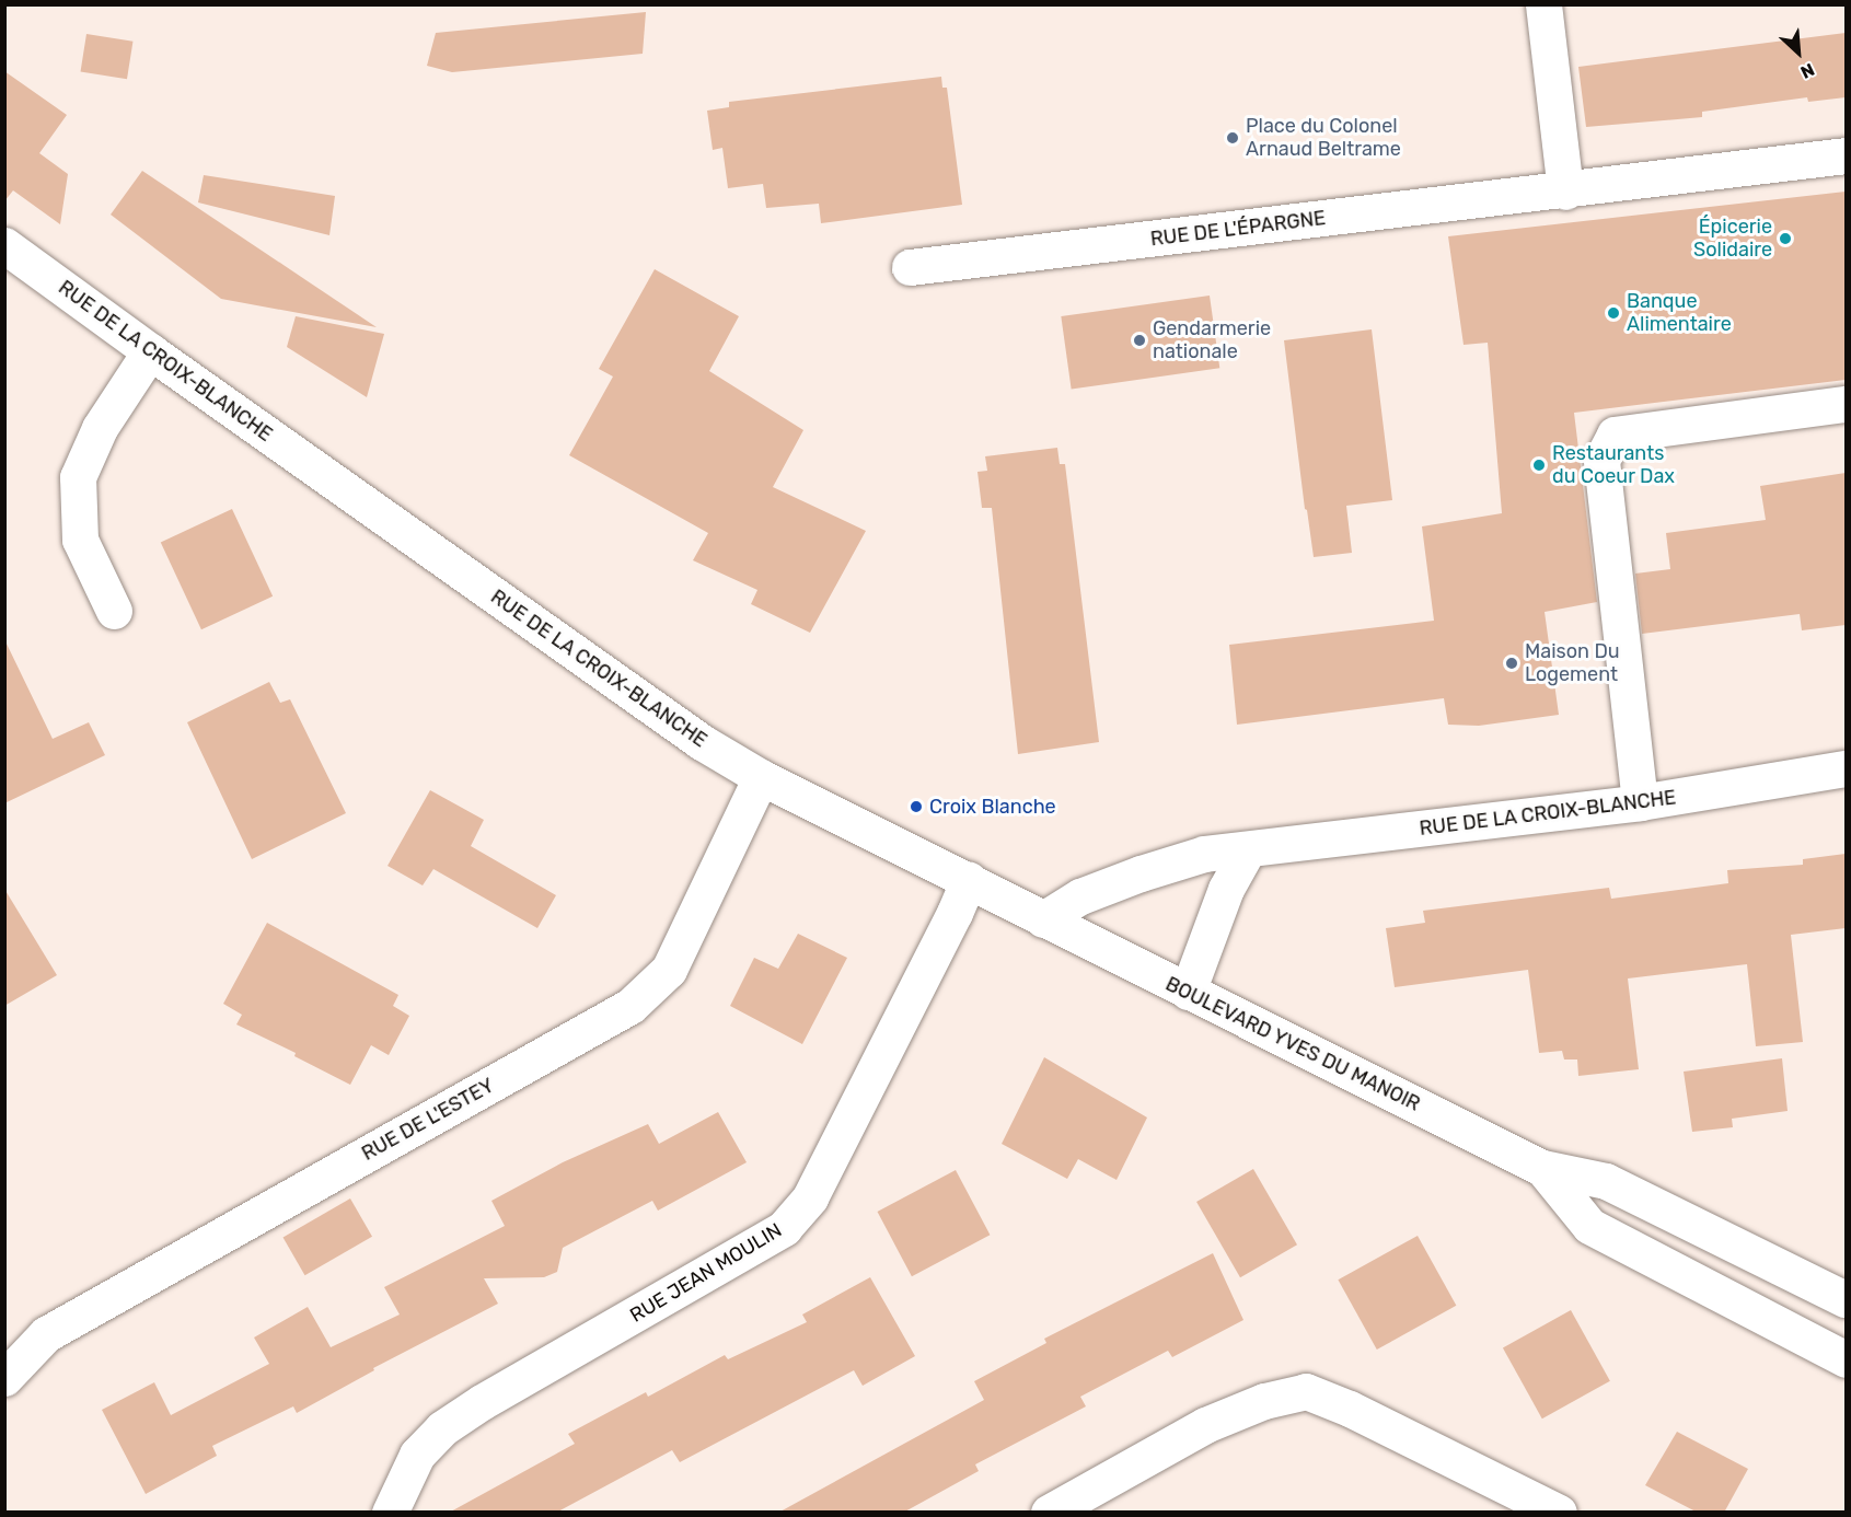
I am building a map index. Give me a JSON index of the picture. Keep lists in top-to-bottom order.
{
  "streets": {
    "street": [
      "RUE DE L'ÉPARGNE",
      "RUE DE LA CROIX-BLANCHE",
      "BOULEVARD YVES DU MANOIR",
      "RUE DE L'ESTEY",
      "RUE JEAN MOULIN"
    ]
  },
  "crossings": [
    ["RUE DE LA CROIX-BLANCHE", "BOULEVARD YVES DU MANOIR"],
    ["RUE DE LA CROIX-BLANCHE", "RUE DE L'ESTEY"],
    ["RUE DE LA CROIX-BLANCHE", "RUE JEAN MOULIN"]
  ],
  "places": [
    "Place du Colonel Arnaud Beltrame",
    "Épicerie Solidaire",
    "Banque Alimentaire",
    "Gendarmerie nationale",
    "Restaurants du Coeur Dax",
    "Maison Du Logement",
    "Croix Blanche"
  ],
  "north": "bottom right"
}
